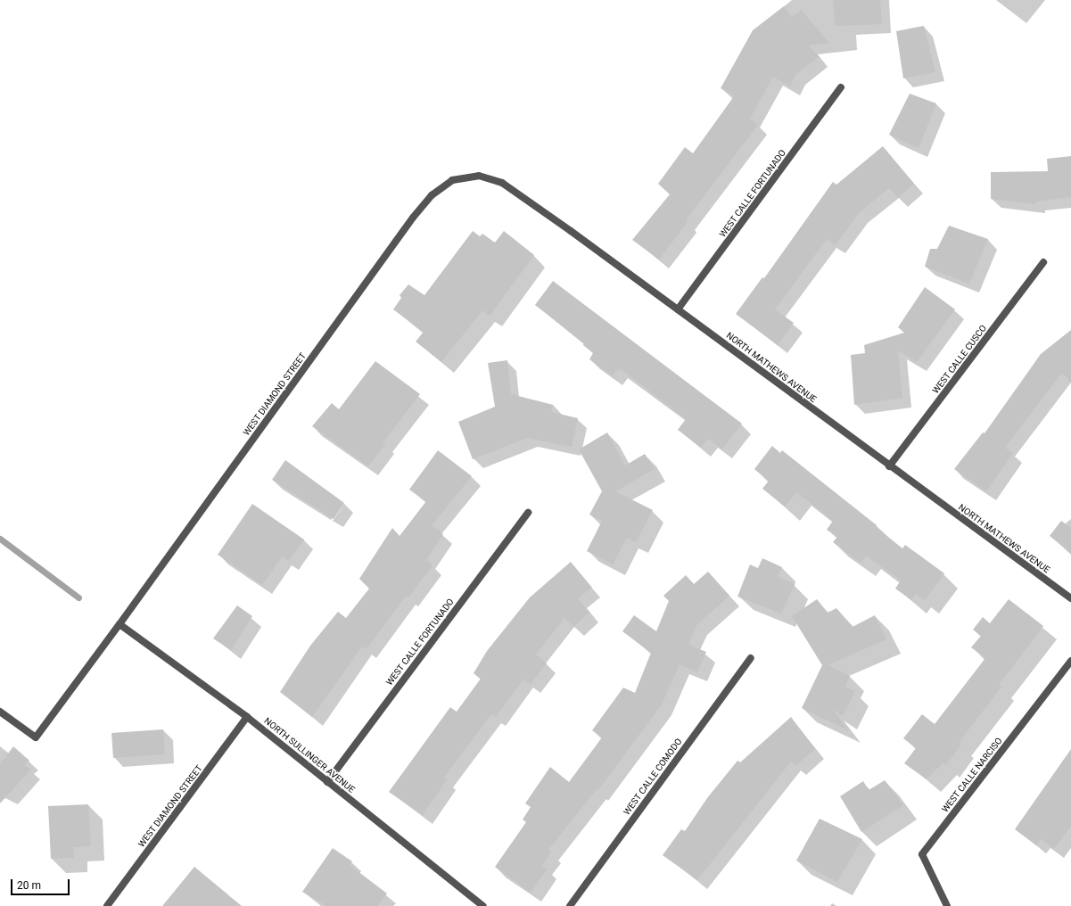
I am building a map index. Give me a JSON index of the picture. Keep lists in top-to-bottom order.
{
  "streets": {
    "street": [
      "WEST CALLE FORTUNADO",
      "WEST CALLE CUSCO",
      "NORTH MATHEWS AVENUE",
      "WEST DIAMOND STREET",
      "NORTH SULLINGER AVENUE",
      "WEST CALLE NARCISO",
      "WEST CALLE COMODO"
    ]
  },
  "crossings": [
    ["WEST CALLE FORTUNADO", "NORTH MATHEWS AVENUE"],
    ["WEST CALLE FORTUNADO", "NORTH SULLINGER AVENUE"],
    ["WEST CALLE CUSCO", "NORTH MATHEWS AVENUE"],
    ["NORTH MATHEWS AVENUE", "WEST DIAMOND STREET"],
    ["WEST DIAMOND STREET", "NORTH SULLINGER AVENUE"]
  ],
  "scale_bar": "20 m"
}
